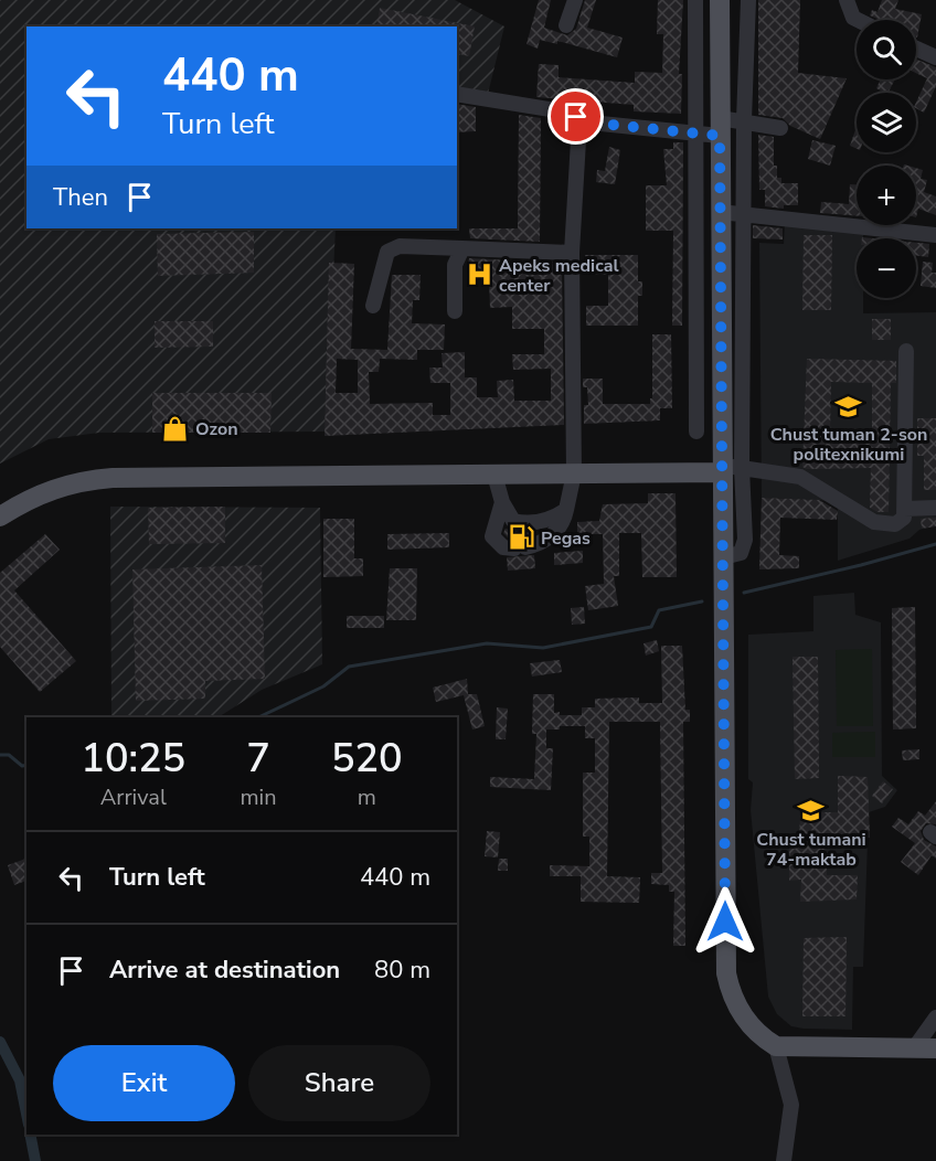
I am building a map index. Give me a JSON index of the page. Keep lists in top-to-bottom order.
{
  "places": {
    "hospital": ["Apeks medical center"],
    "school or university": ["Chust tuman 2-son politexnikumi", "Chust tumani 74-maktab"],
    "shop": ["Ozon"],
    "fuel station": ["Pegas"]
  },
  "page": {
    "map_buttons": ["+", "−"],
    "turn": ["440 m", "Turn left"],
    "then": "Then",
    "eta": [
      "10:25",
      "Arrival",
      "7",
      "min",
      "520",
      "m"
    ],
    "list": [
      {
        "name": "Turn left",
        "value": "440 m"
      },
      {
        "name": "Arrive at destination",
        "value": "80 m"
      }
    ],
    "buttons": ["Exit", "Share"]
  }
}
